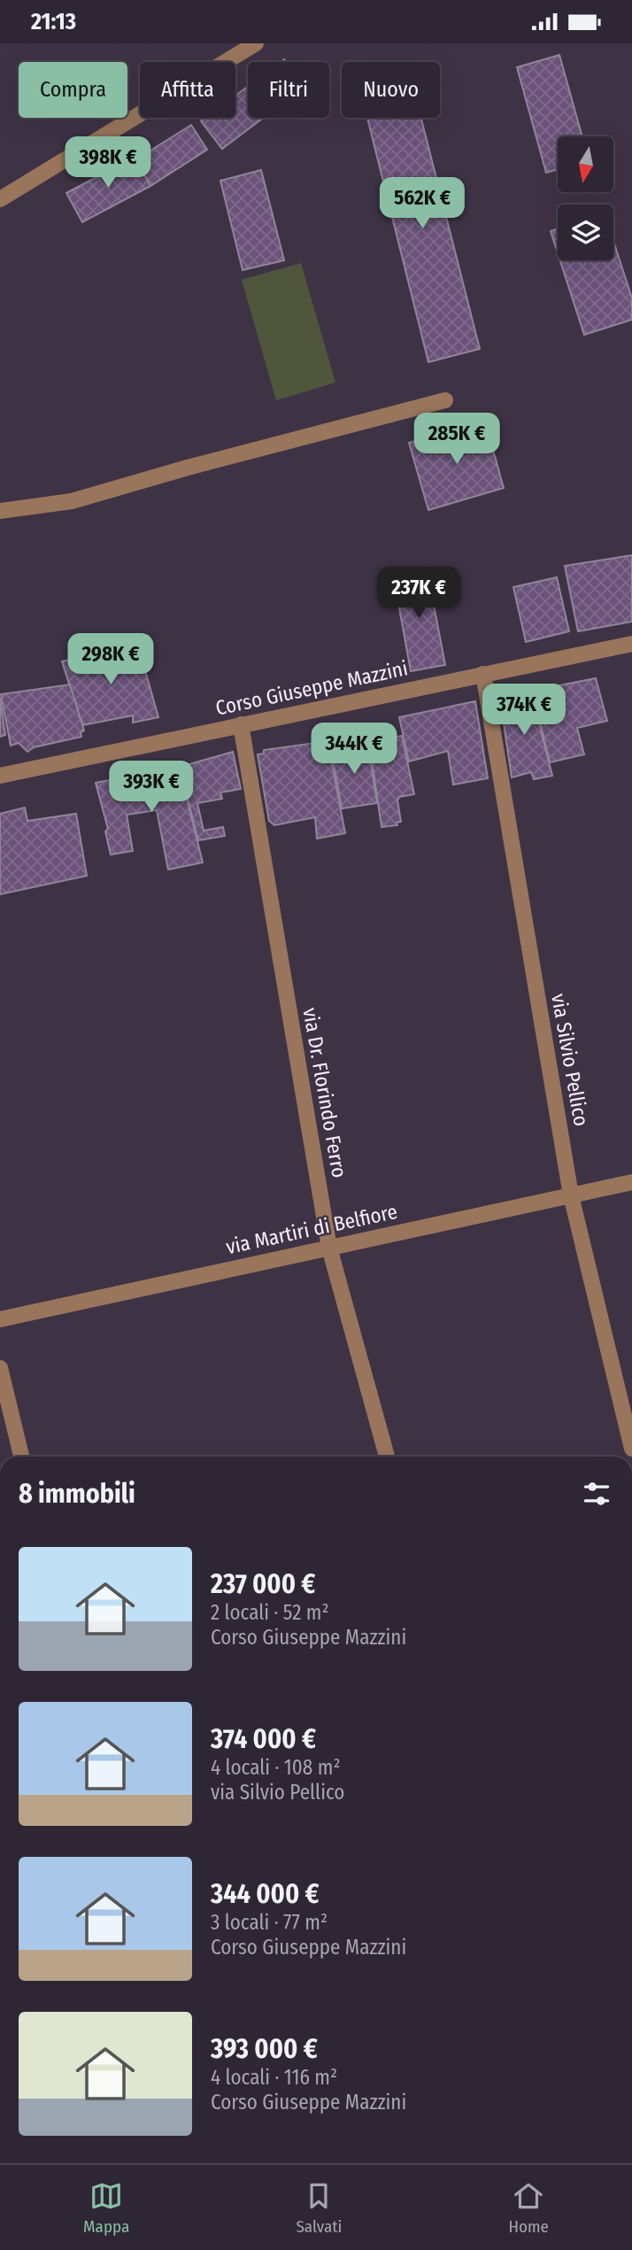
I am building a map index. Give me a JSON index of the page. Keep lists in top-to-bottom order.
{
  "streets": {
    "street": [
      "Corso Giuseppe Mazzini",
      "via Silvio Pellico",
      "via Dr. Florindo Ferro",
      "via Martiri di Belfiore"
    ]
  },
  "crossings": [
    ["Corso Giuseppe Mazzini", "via Silvio Pellico"],
    ["Corso Giuseppe Mazzini", "via Dr. Florindo Ferro"],
    ["via Silvio Pellico", "via Martiri di Belfiore"],
    ["via Dr. Florindo Ferro", "via Martiri di Belfiore"]
  ],
  "north": "bottom",
  "page": {
    "status": "21:13",
    "chip": [
      "Compra",
      "Affitta",
      "Filtri",
      "Nuovo"
    ],
    "price": [
      "398K €",
      "562K €",
      "285K €",
      "237K €",
      "298K €",
      "374K €",
      "344K €",
      "393K €"
    ],
    "heading": "8 immobili",
    "list": [
      {
        "name": "237 000 €",
        "note": "2 locali · 52 m² · Corso Giuseppe Mazzini"
      },
      {
        "name": "374 000 €",
        "note": "4 locali · 108 m² · via Silvio Pellico"
      },
      {
        "name": "344 000 €",
        "note": "3 locali · 77 m² · Corso Giuseppe Mazzini"
      },
      {
        "name": "393 000 €",
        "note": "4 locali · 116 m² · Corso Giuseppe Mazzini"
      }
    ],
    "tabs": ["Mappa", "Salvati", "Home"]
  }
}
